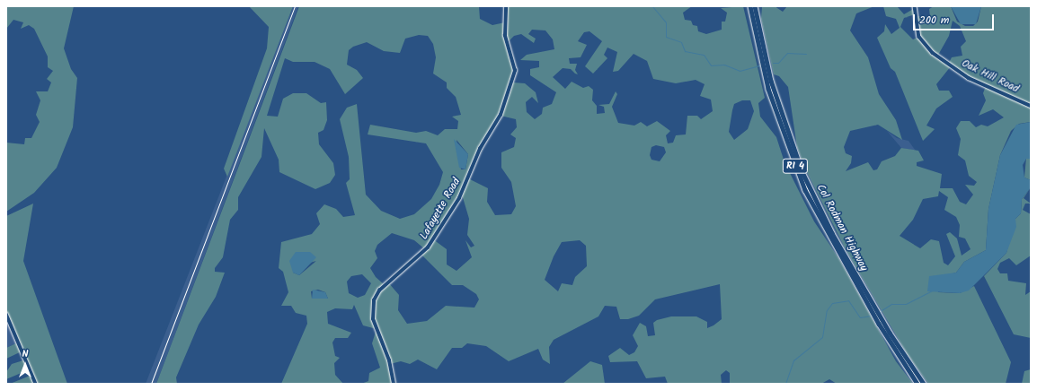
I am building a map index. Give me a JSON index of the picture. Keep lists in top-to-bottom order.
{
  "streets": {
    "highway": ["RI 4", "Col Rodman Highway"],
    "street": ["Oak Hill Road", "Lafayette Road"]
  },
  "scale_bar": "200 m",
  "north": "top"
}
